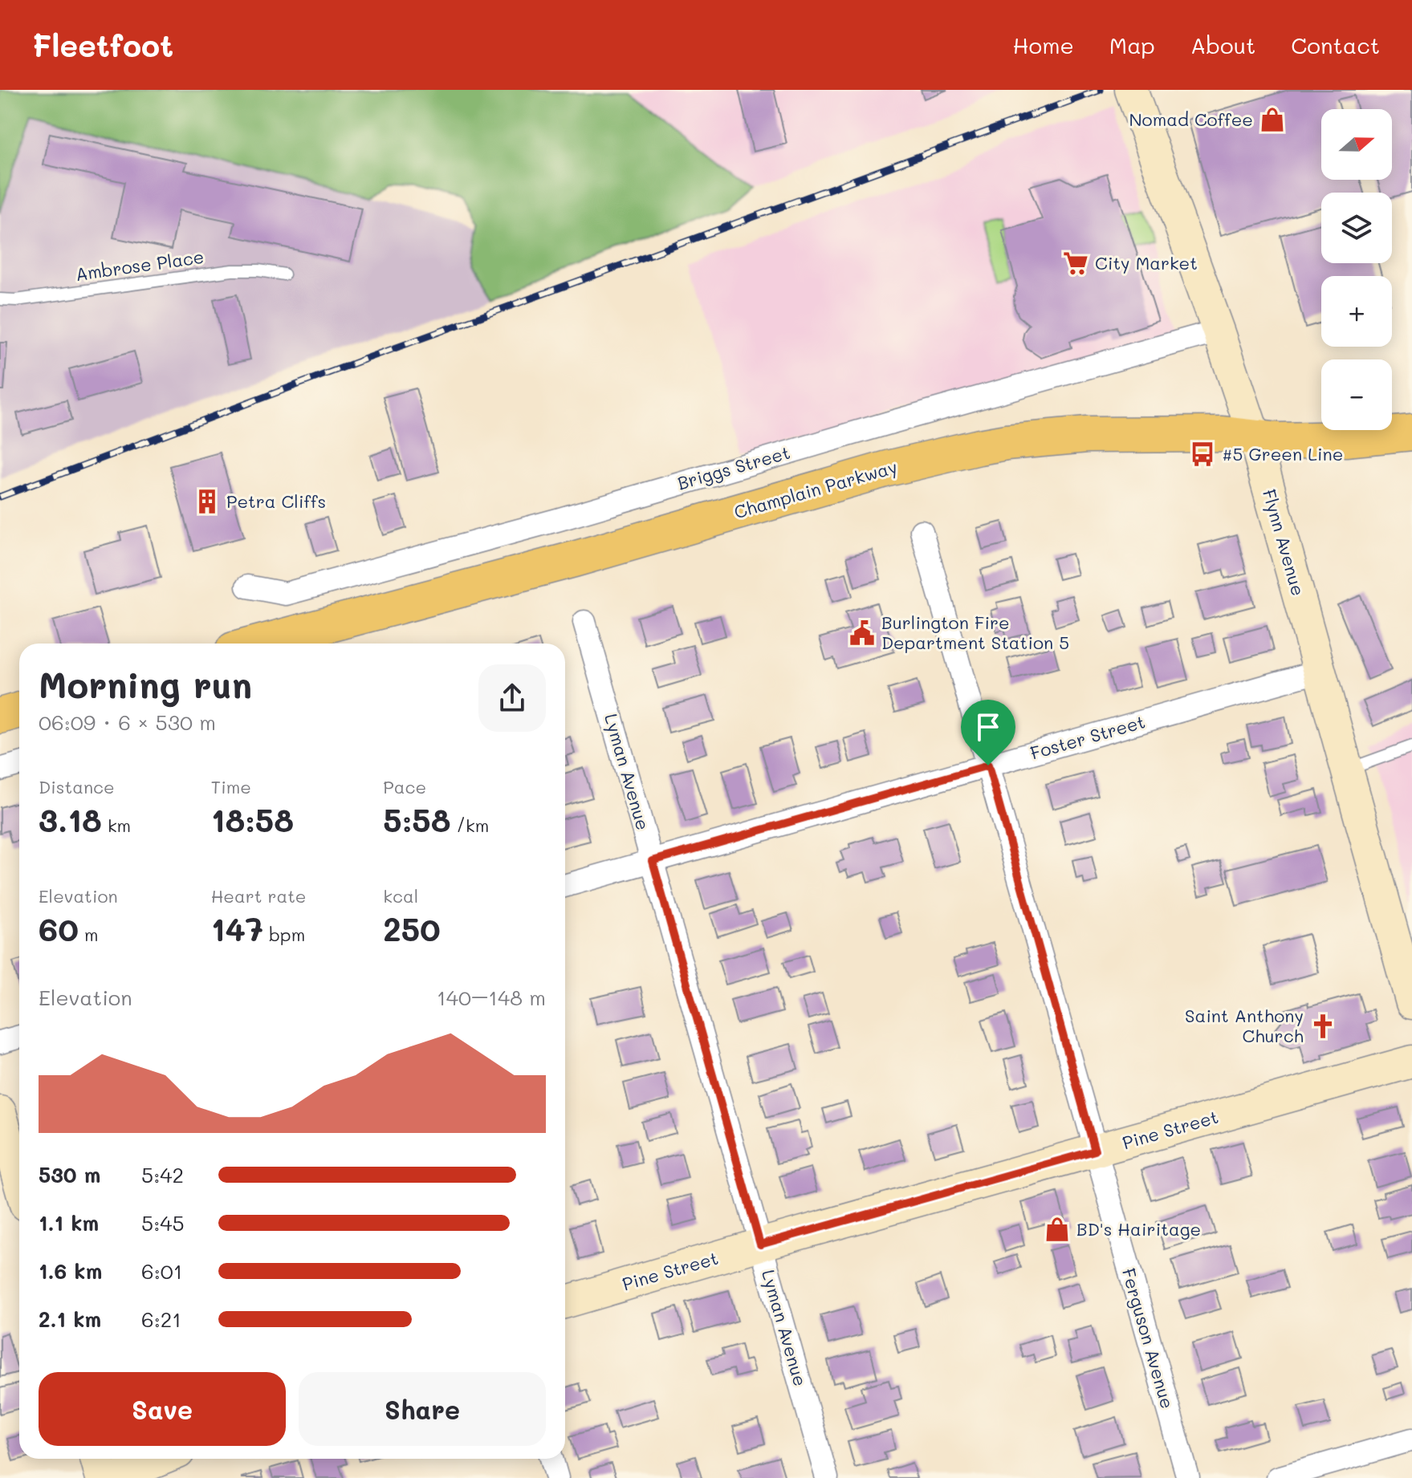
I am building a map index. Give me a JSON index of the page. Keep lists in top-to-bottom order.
{
  "streets": {
    "main road": ["Champlain Parkway", "Flynn Avenue", "Pine Street"],
    "street": [
      "Briggs Street",
      "Foster Street",
      "Lyman Avenue",
      "Ferguson Avenue"
    ],
    "lane": ["Ambrose Place"]
  },
  "crossings": [
    ["Briggs Street", "Flynn Avenue"],
    ["Champlain Parkway", "Flynn Avenue"],
    ["Flynn Avenue", "Foster Street"],
    ["Foster Street", "Lyman Avenue"],
    ["Foster Street", "Ferguson Avenue"],
    ["Lyman Avenue", "Pine Street"],
    ["Pine Street", "Ferguson Avenue"]
  ],
  "places": {
    "shop": ["Nomad Coffee", "BD's Hairitage"],
    "supermarket": ["City Market"],
    "bus stop": ["#5 Green Line"],
    "building": ["Petra Cliffs"],
    "public building": ["Burlington Fire Department Station 5"],
    "church": ["Saint Anthony Church"]
  },
  "north": "right",
  "page": {
    "header": "Fleetfoot",
    "nav": [
      "Home",
      "Map",
      "About",
      "Contact"
    ],
    "map_buttons": ["+", "−"],
    "heading": ["Morning run", "06:09 · 6 × 530 m"],
    "stats": [
      ["Distance", "3.18 km"],
      ["Time", "18:58"],
      ["Pace", "5:58 /km"],
      ["Elevation", "60 m"],
      ["Heart rate", "147 bpm"],
      ["kcal", "250"]
    ],
    "chart": ["Elevation", "140–148 m"],
    "list": [
      {
        "name": "530 m",
        "note": "5:42"
      },
      {
        "name": "1.1 km",
        "note": "5:45"
      },
      {
        "name": "1.6 km",
        "note": "6:01"
      },
      {
        "name": "2.1 km",
        "note": "6:21"
      }
    ],
    "buttons": ["Save", "Share"]
  }
}
